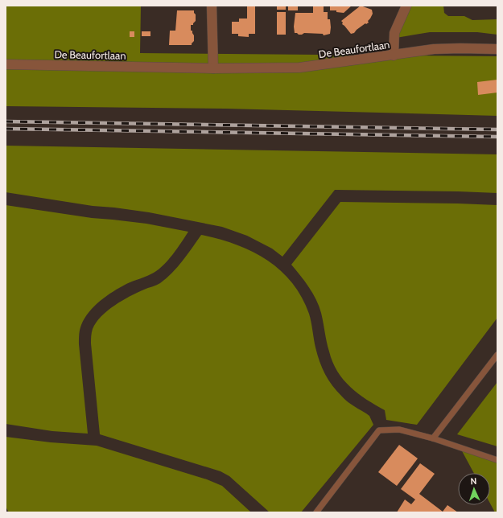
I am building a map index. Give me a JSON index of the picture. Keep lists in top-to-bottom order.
{
  "streets": {
    "street": ["De Beaufortlaan"]
  },
  "north": "top"
}
